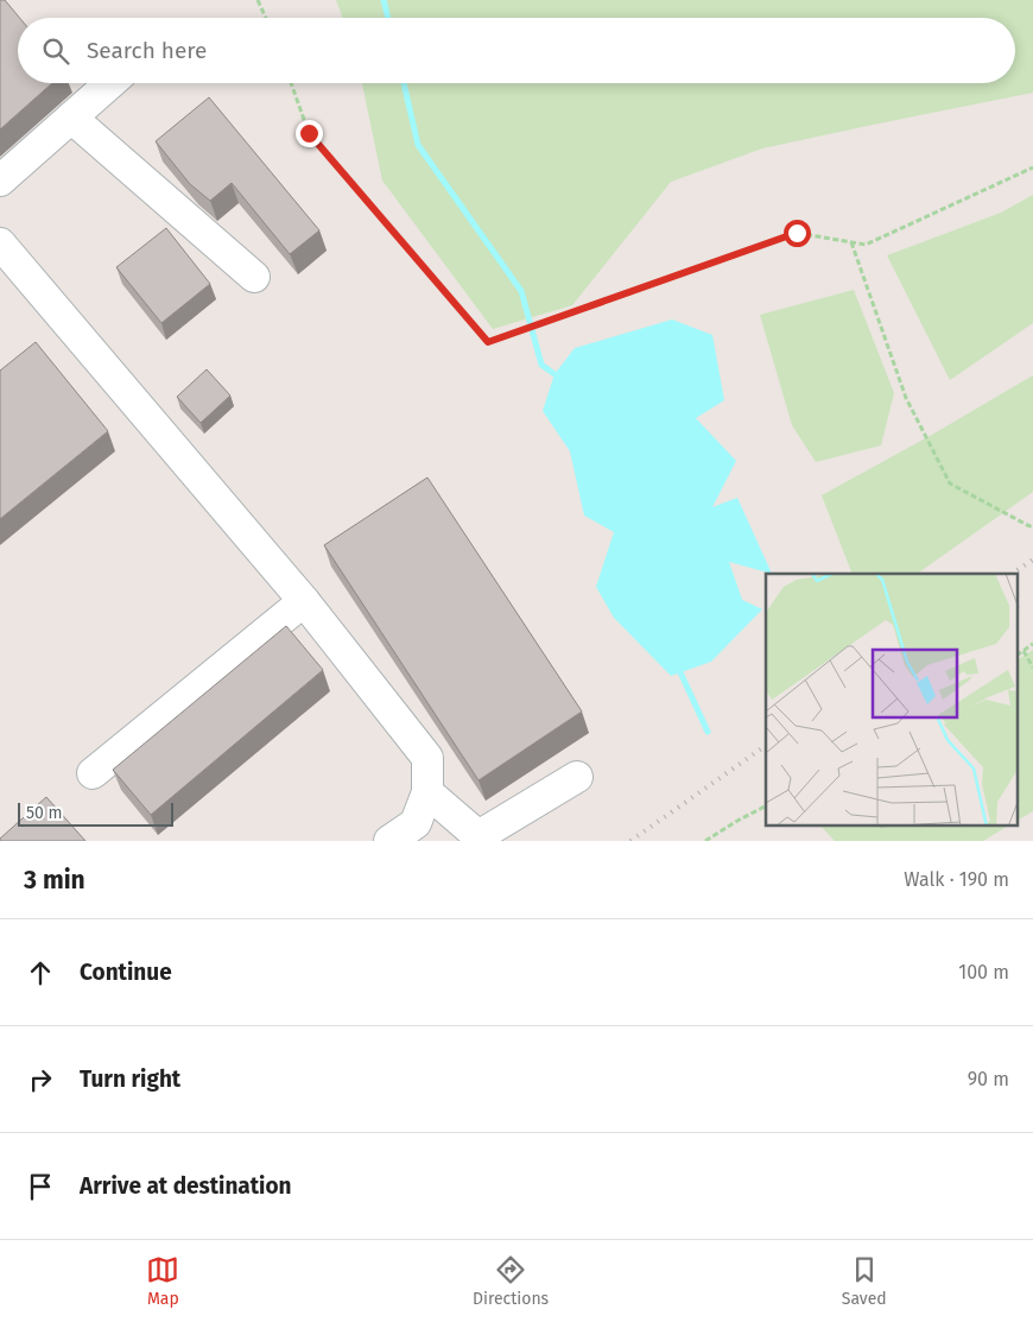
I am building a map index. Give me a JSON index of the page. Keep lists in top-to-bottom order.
{
  "scale_bar": "50 m",
  "page": {
    "search": "Search here",
    "scale": "50 m",
    "heading": ["3 min", "Walk · 190 m"],
    "list": [
      ["Continue", "100 m"],
      ["Turn right", "90 m"],
      "Arrive at destination"
    ],
    "nav": ["Map", "Directions", "Saved"]
  }
}
